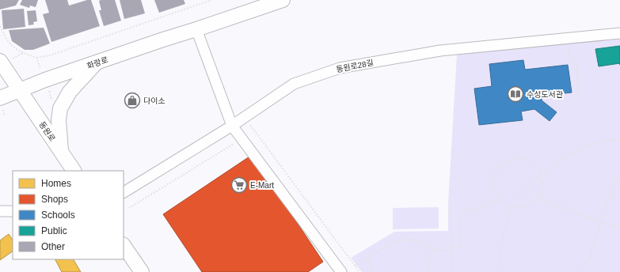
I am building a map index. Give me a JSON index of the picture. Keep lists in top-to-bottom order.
{
  "streets": {
    "main road": ["화랑로", "동원로"],
    "street": ["동원로28길"]
  },
  "crossings": [
    ["화랑로", "동원로"]
  ],
  "places": {
    "library": ["수성도서관"],
    "shop": ["다이소"],
    "supermarket": ["E-Mart"]
  },
  "legend": [
    "Homes",
    "Shops",
    "Schools",
    "Public",
    "Other"
  ]
}
